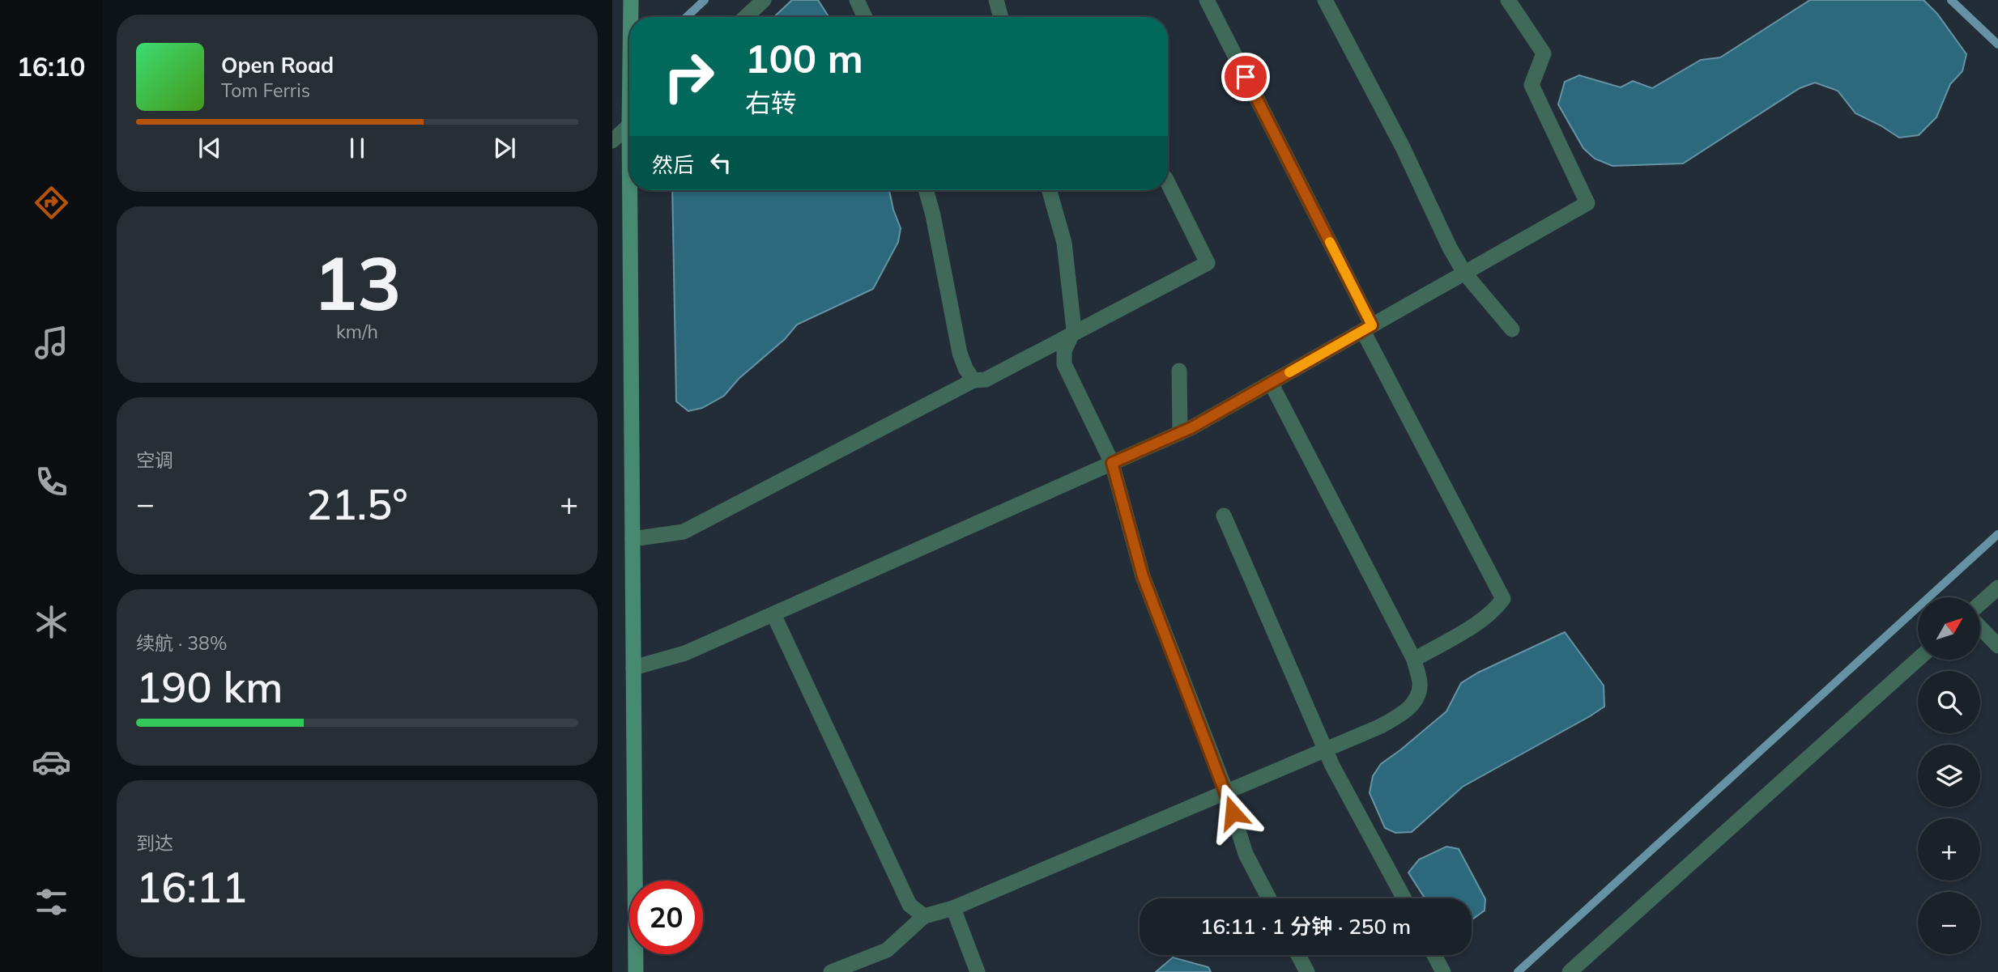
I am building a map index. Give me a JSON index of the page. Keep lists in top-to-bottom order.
{
  "north": "top right",
  "page": {
    "tabs": "16:10",
    "turn": ["100 m", "右转"],
    "song": ["Open Road", "Tom Ferris"],
    "then": "然后",
    "tile": [
      ["13", "km/h"],
      "空调",
      ["续航 · 38%", "190 km"],
      ["到达", "16:11"]
    ],
    "heat": ["−", "21.5°", "+"],
    "map_buttons": ["+", "−"],
    "limit": "20",
    "trip": "16:11 · 1 分钟 · 250 m"
  }
}
